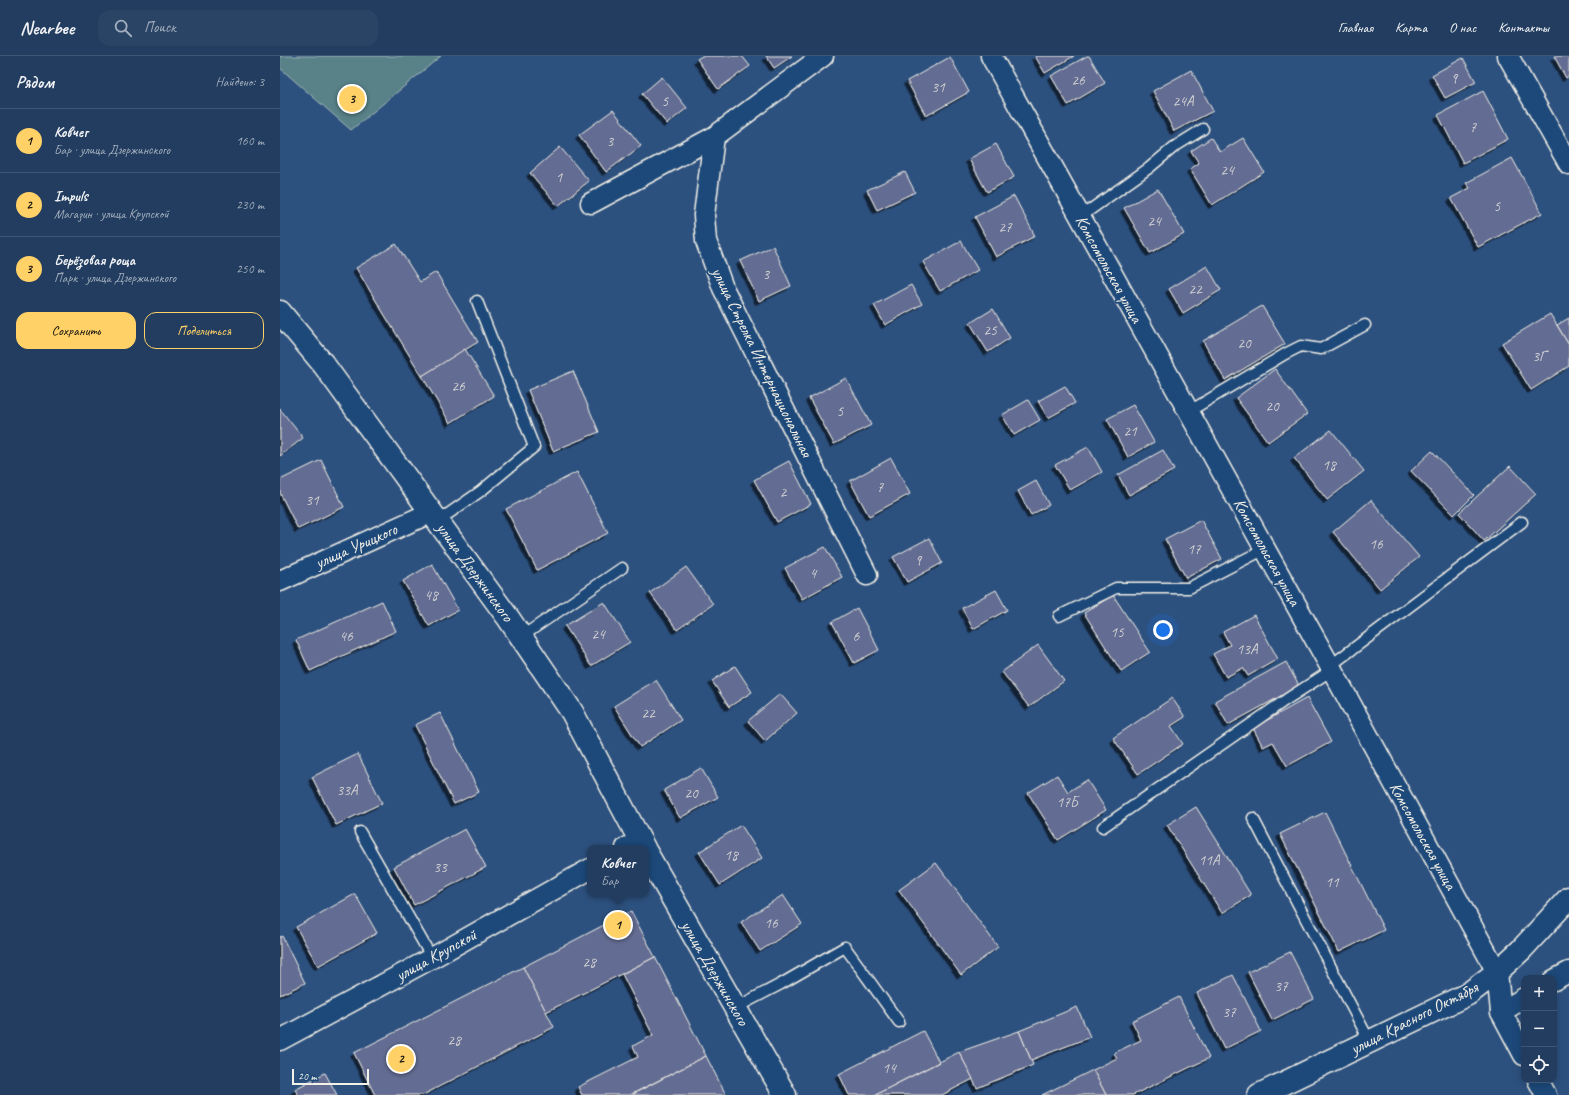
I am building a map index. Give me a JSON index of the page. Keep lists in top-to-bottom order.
{
  "streets": {
    "main road": ["улица Дзержинского", "улица Красного Октября"],
    "street": [
      "Комсомольская улица",
      "улица Стрелка Интернациональная",
      "улица Урицкого",
      "улица Крупской"
    ]
  },
  "crossings": [
    ["Комсомольская улица", "улица Красного Октября"],
    ["улица Урицкого", "улица Дзержинского"]
  ],
  "house_numbers": [
    "9",
    "26",
    "31",
    "5",
    "24А",
    "7",
    "3",
    "24",
    "1",
    "5",
    "24",
    "27",
    "3",
    "22",
    "25",
    "20",
    "3Г",
    "26",
    "20",
    "5",
    "21",
    "18",
    "7",
    "2",
    "31",
    "16",
    "17",
    "9",
    "4",
    "48",
    "15",
    "24",
    "46",
    "6",
    "13А",
    "22",
    "33А",
    "20",
    "17Б",
    "18",
    "11А",
    "33",
    "11",
    "16",
    "28",
    "37",
    "37",
    "28",
    "14"
  ],
  "scale_bar": "20 m",
  "page": {
    "header": "Nearbee",
    "search": "Поиск",
    "nav": [
      "Главная",
      "Карта",
      "О нас",
      "Контакты"
    ],
    "heading": ["Рядом", "Найдено: 3"],
    "pins": ["3", "1", "2"],
    "list": [
      {
        "mark": "1",
        "name": "Ковчег",
        "note": "Бар · улица Дзержинского",
        "value": "160 m"
      },
      {
        "mark": "2",
        "name": "Impuls",
        "note": "Магазин · улица Крупской",
        "value": "230 m"
      },
      {
        "mark": "3",
        "name": "Берёзовая роща",
        "note": "Парк · улица Дзержинского",
        "value": "250 m"
      }
    ],
    "buttons": ["Сохранить", "Поделиться"],
    "popup": ["Ковчег", "Бар"],
    "map_buttons": ["+", "−"],
    "scale": "20 m"
  }
}
